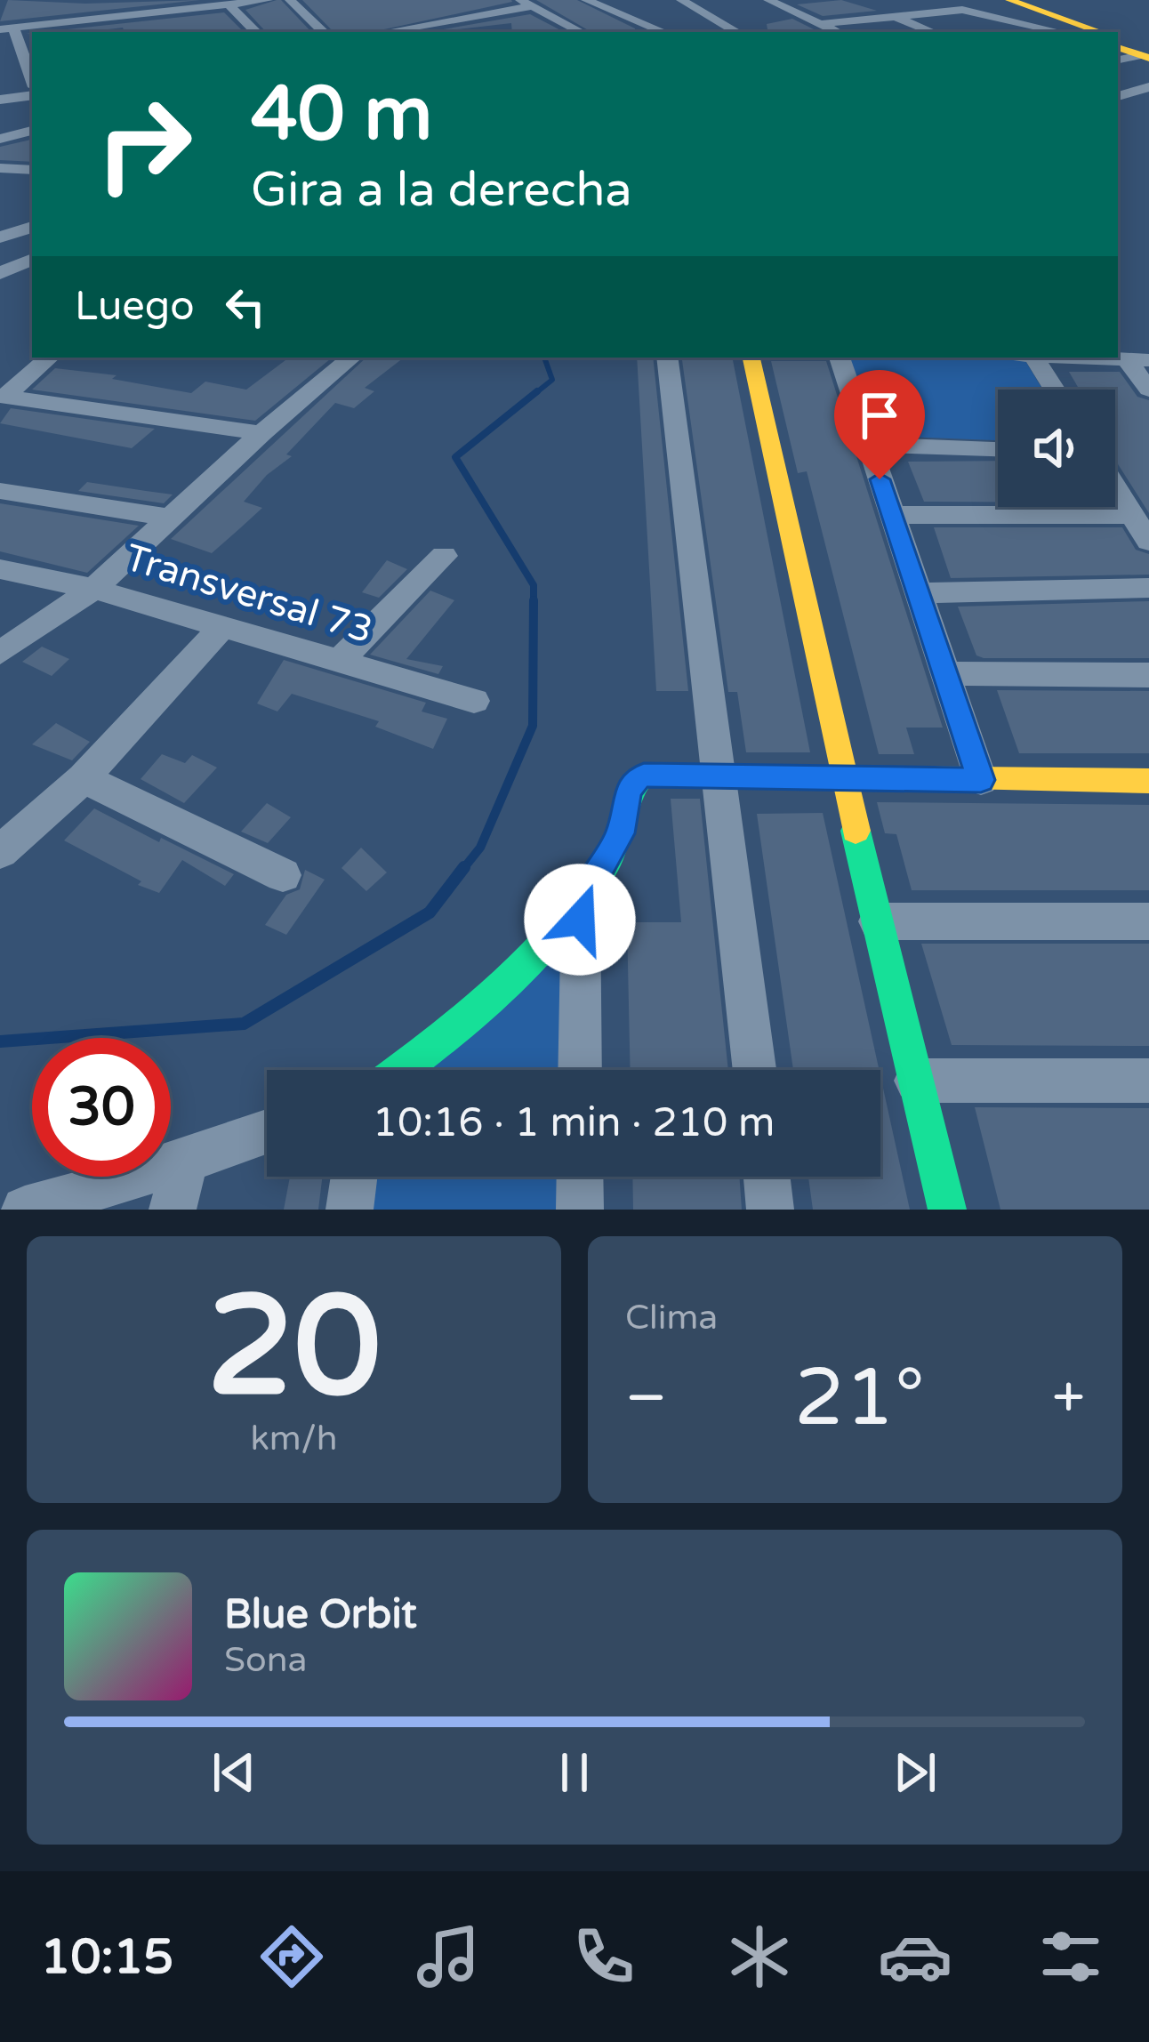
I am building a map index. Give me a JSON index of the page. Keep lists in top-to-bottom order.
{
  "streets": {
    "street": ["Transversal 73"]
  },
  "page": {
    "turn": ["40 m", "Gira a la derecha"],
    "then": "Luego",
    "limit": "30",
    "trip": "10:16 · 1 min · 210 m",
    "tile": [
      ["20", "km/h"],
      "Clima"
    ],
    "heat": ["−", "21°", "+"],
    "song": ["Blue Orbit", "Sona"],
    "tabs": "10:15"
  }
}
